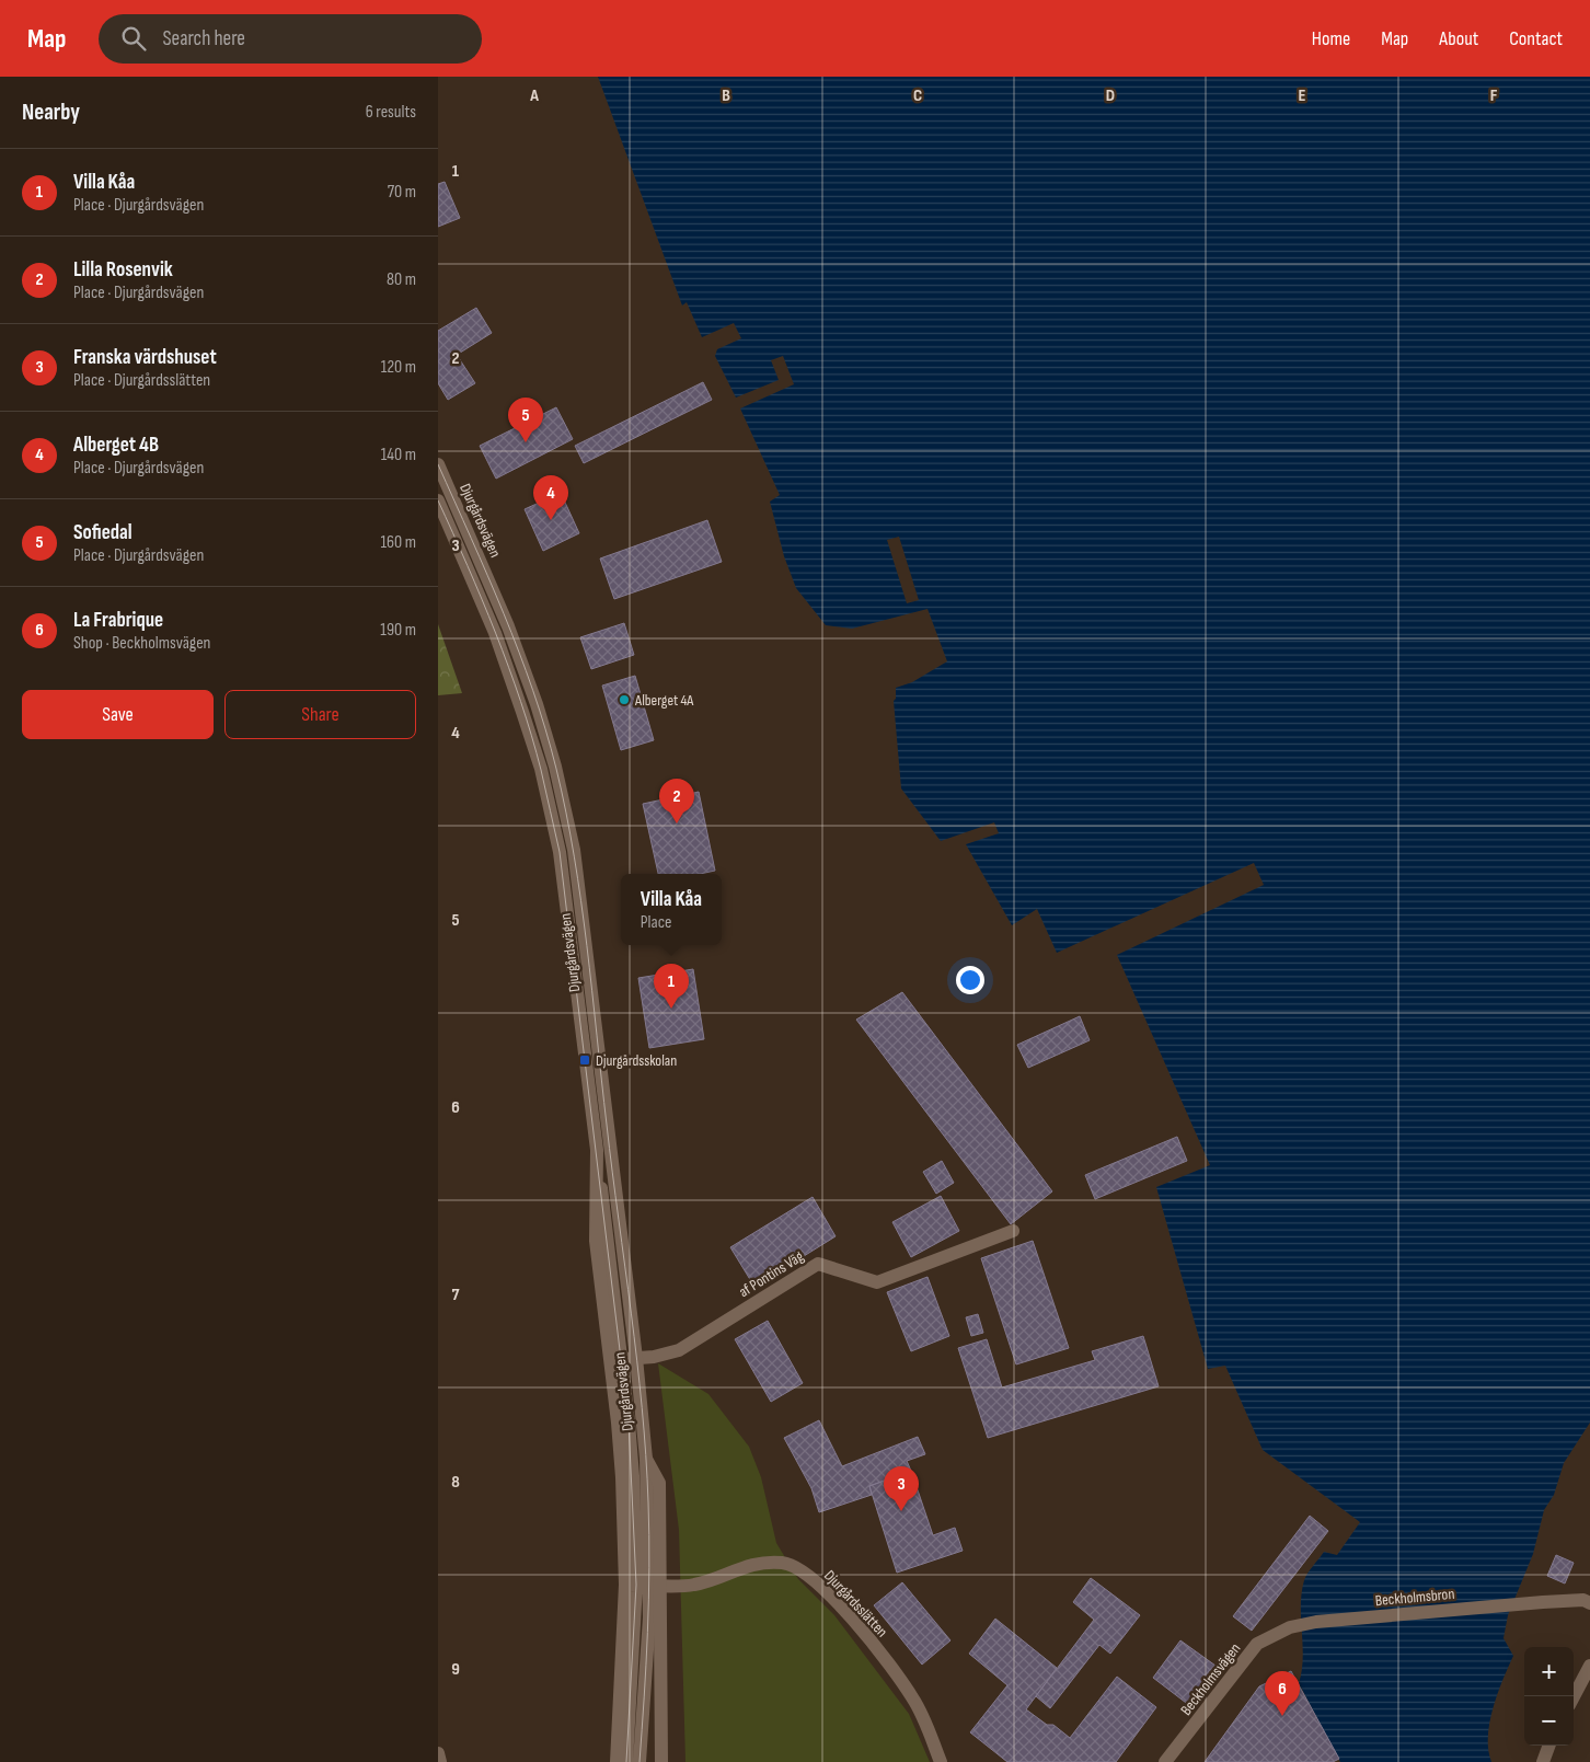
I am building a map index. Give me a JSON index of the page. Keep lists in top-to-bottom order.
{
  "streets": {
    "street": [
      "Djurgårdsvägen",
      "af Pontins Väg",
      "Beckholmsbron",
      "Djurgårdsslätten",
      "Beckholmsvägen"
    ]
  },
  "crossings": [
    ["Djurgårdsvägen", "af Pontins Väg"],
    ["Djurgårdsvägen", "Djurgårdsslätten"],
    ["Beckholmsbron", "Beckholmsvägen"]
  ],
  "places": {
    "other": ["Alberget 4A"],
    "transit": ["Djurgårdsskolan"]
  },
  "page": {
    "header": "Map",
    "search": "Search here",
    "nav": [
      "Home",
      "Map",
      "About",
      "Contact"
    ],
    "heading": ["Nearby", "6 results"],
    "list": [
      {
        "mark": "1",
        "name": "Villa Kåa",
        "note": "Place · Djurgårdsvägen",
        "value": "70 m"
      },
      {
        "mark": "2",
        "name": "Lilla Rosenvik",
        "note": "Place · Djurgårdsvägen",
        "value": "80 m"
      },
      {
        "mark": "3",
        "name": "Franska värdshuset",
        "note": "Place · Djurgårdsslätten",
        "value": "120 m"
      },
      {
        "mark": "4",
        "name": "Alberget 4B",
        "note": "Place · Djurgårdsvägen",
        "value": "140 m"
      },
      {
        "mark": "5",
        "name": "Sofiedal",
        "note": "Place · Djurgårdsvägen",
        "value": "160 m"
      },
      {
        "mark": "6",
        "name": "La Frabrique",
        "note": "Shop · Beckholmsvägen",
        "value": "190 m"
      }
    ],
    "pins": [
      "5",
      "4",
      "2",
      "1",
      "3",
      "6"
    ],
    "buttons": ["Save", "Share"],
    "popup": ["Villa Kåa", "Place"],
    "map_buttons": ["+", "−"]
  },
  "grid": {
    "columns": [
      "A",
      "B",
      "C",
      "D",
      "E",
      "F"
    ],
    "rows": [
      "1",
      "2",
      "3",
      "4",
      "5",
      "6",
      "7",
      "8",
      "9"
    ]
  }
}
